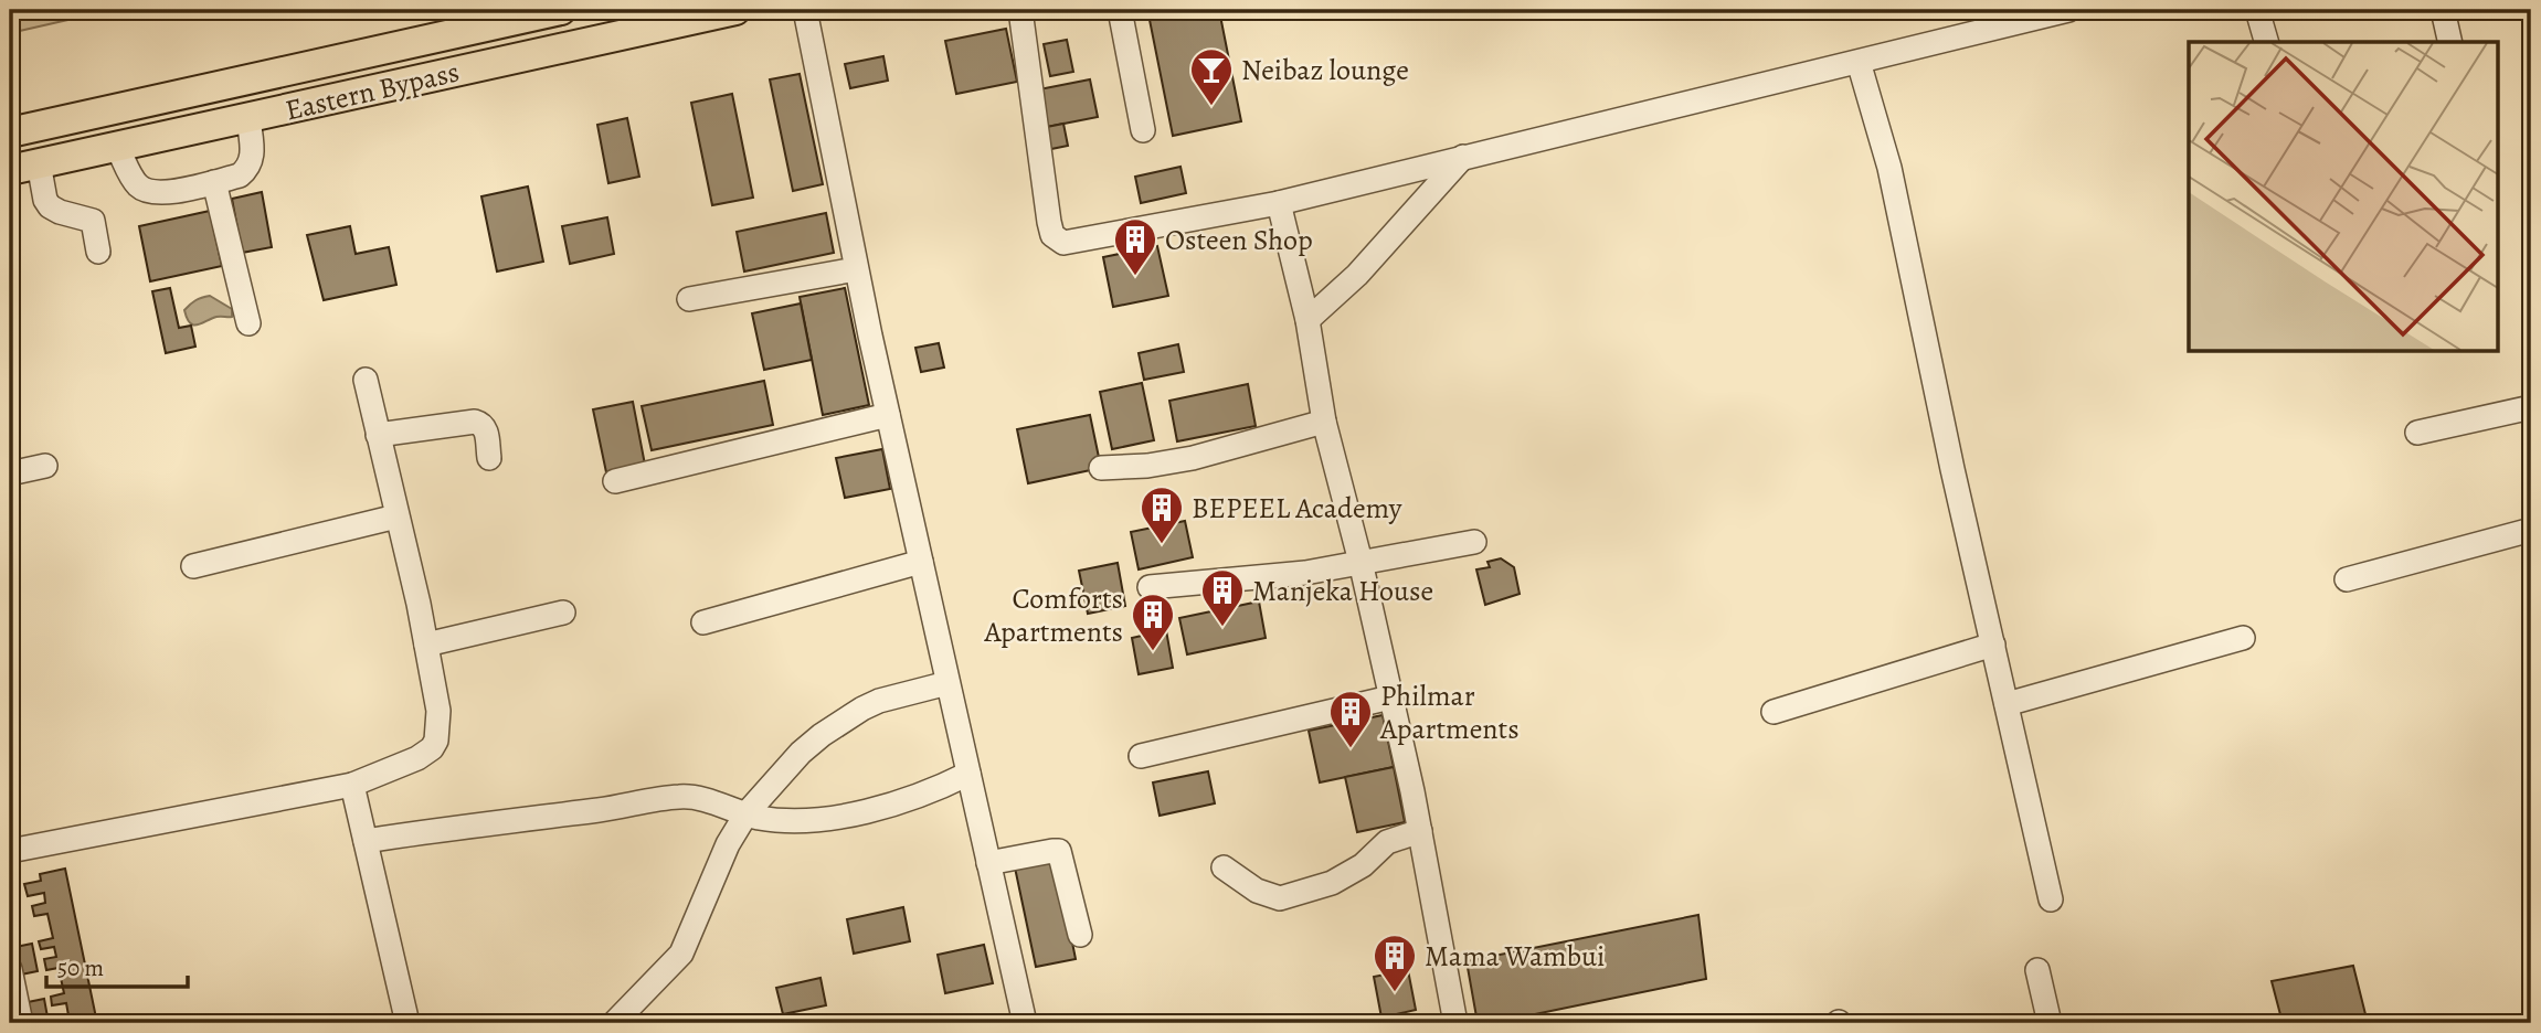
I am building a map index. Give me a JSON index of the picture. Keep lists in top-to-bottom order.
{
  "streets": {
    "main road": ["Eastern Bypass"]
  },
  "places": {
    "bar": ["Neibaz lounge"],
    "building": [
      "Osteen Shop",
      "BEPEEL Academy",
      "Manjeka House",
      "Comforts Apartments",
      "Philmar Apartments",
      "Mama Wambui"
    ]
  },
  "scale_bar": "50 m"
}
